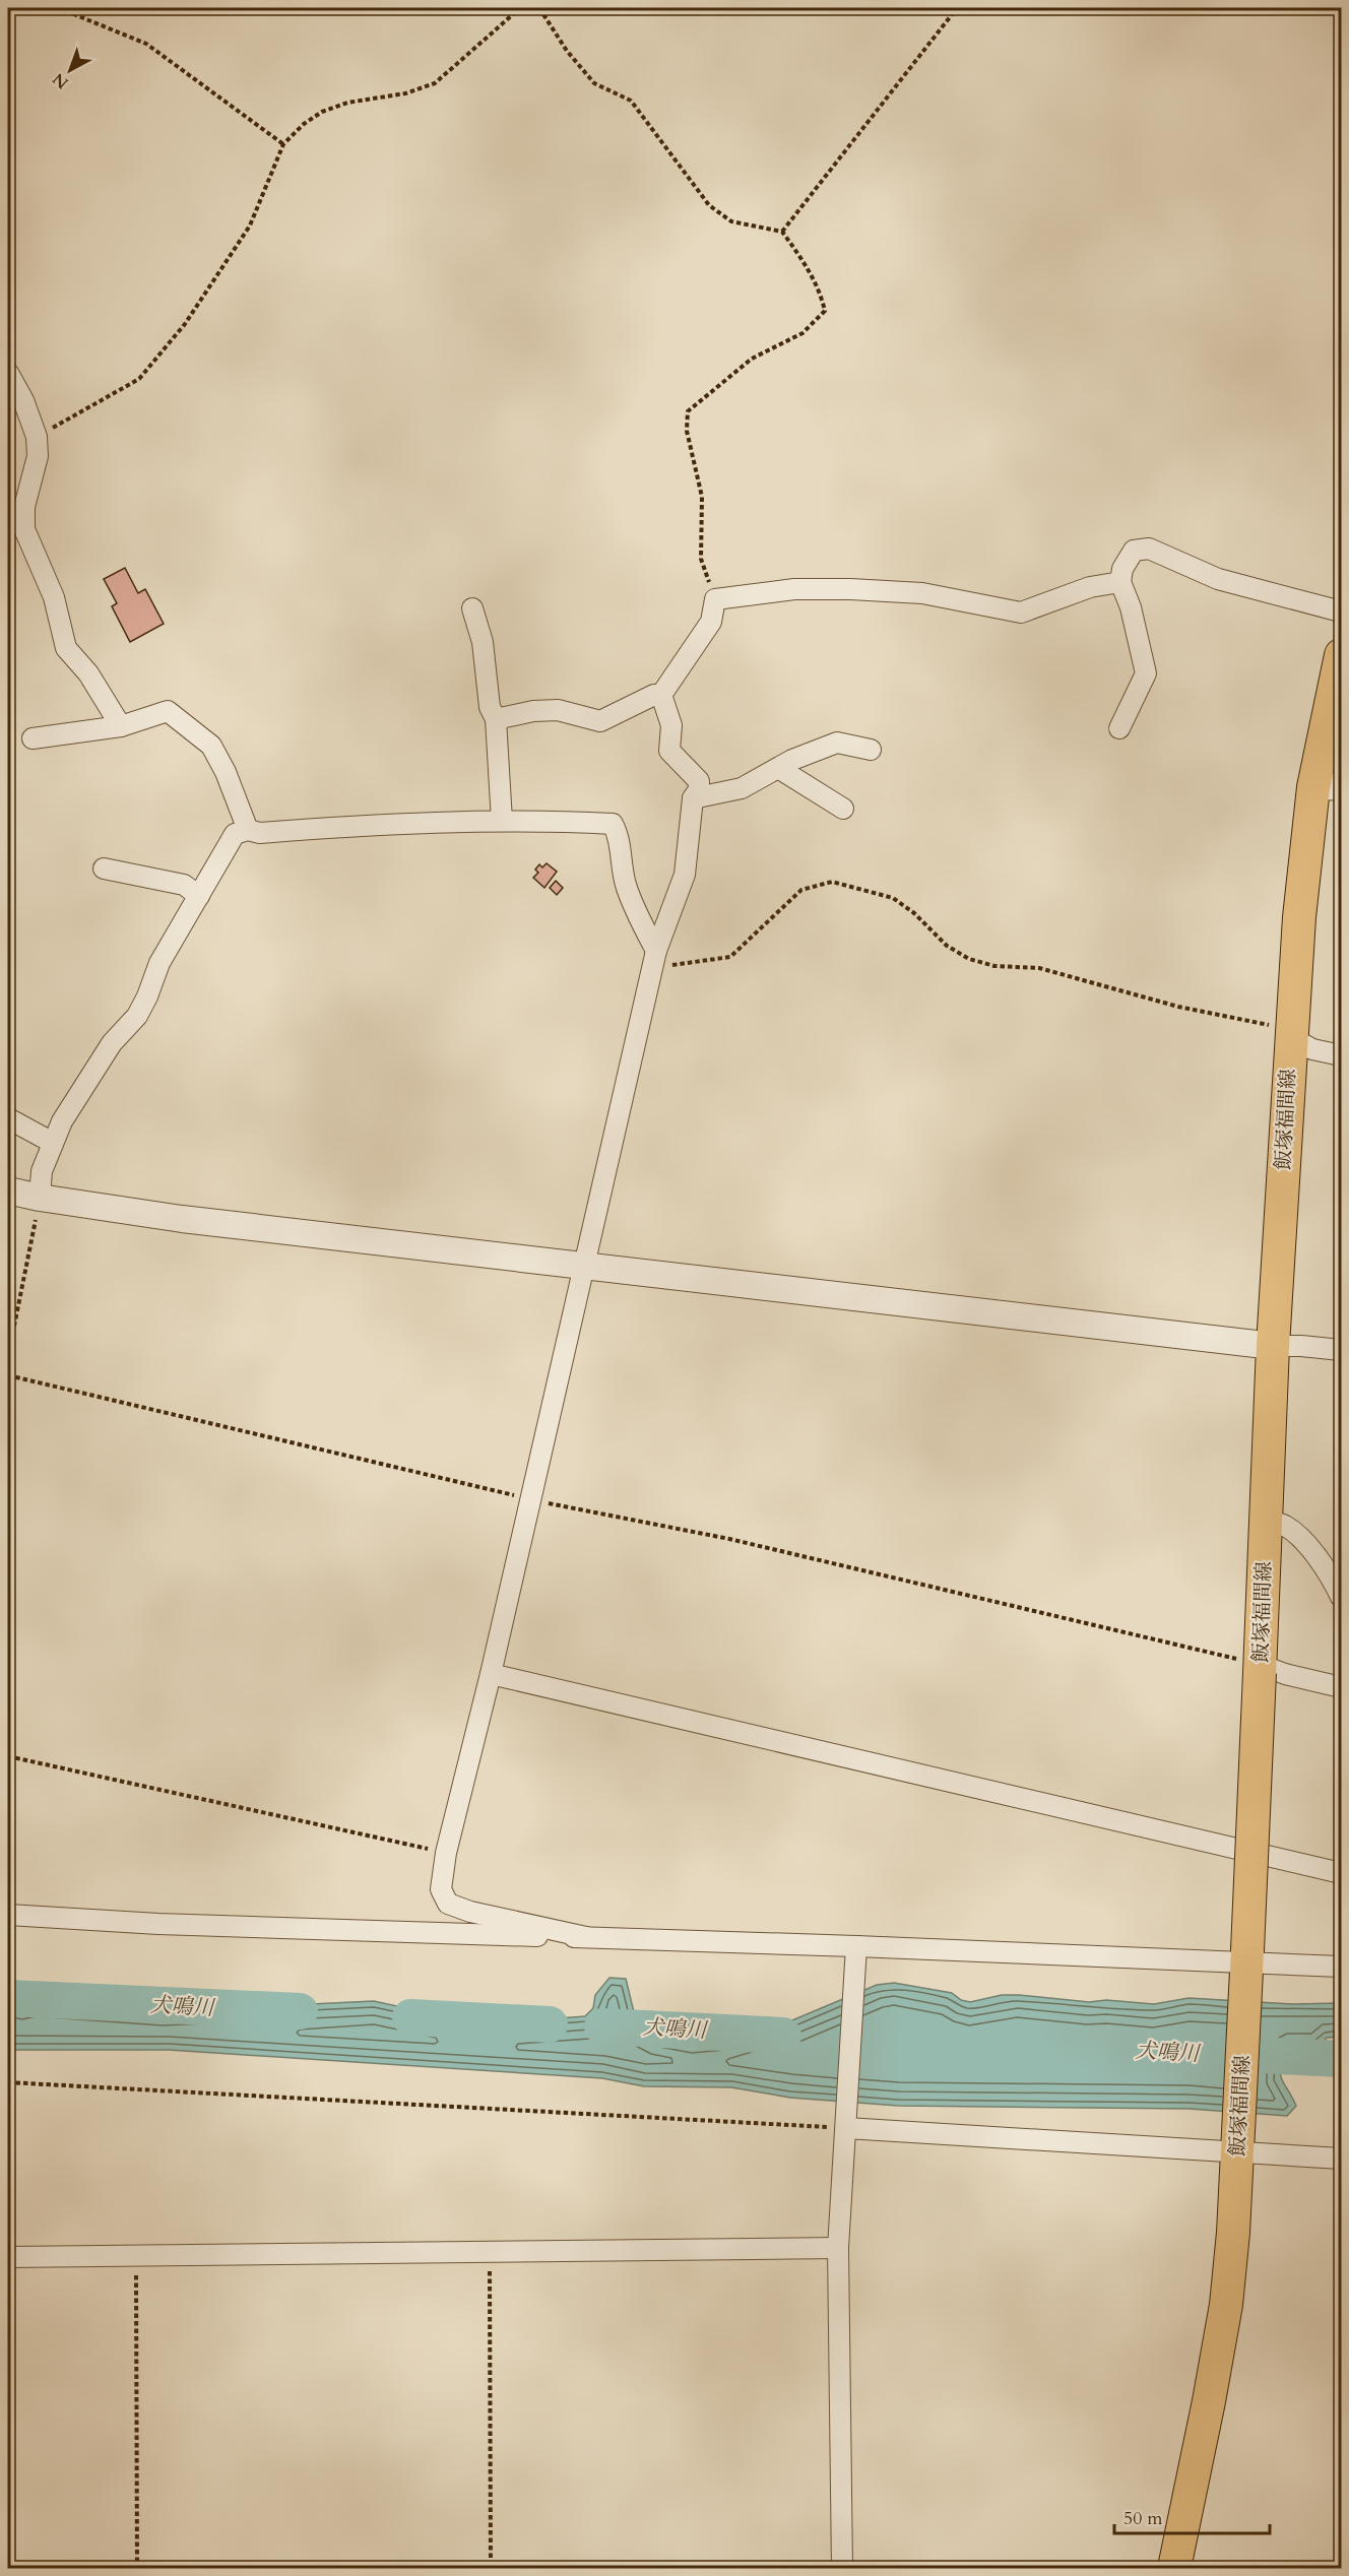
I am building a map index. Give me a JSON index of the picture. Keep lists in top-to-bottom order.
{
  "streets": {
    "main road": ["飯塚福間線"]
  },
  "water": ["犬鳴川"],
  "scale_bar": "50 m",
  "north": "bottom left"
}
